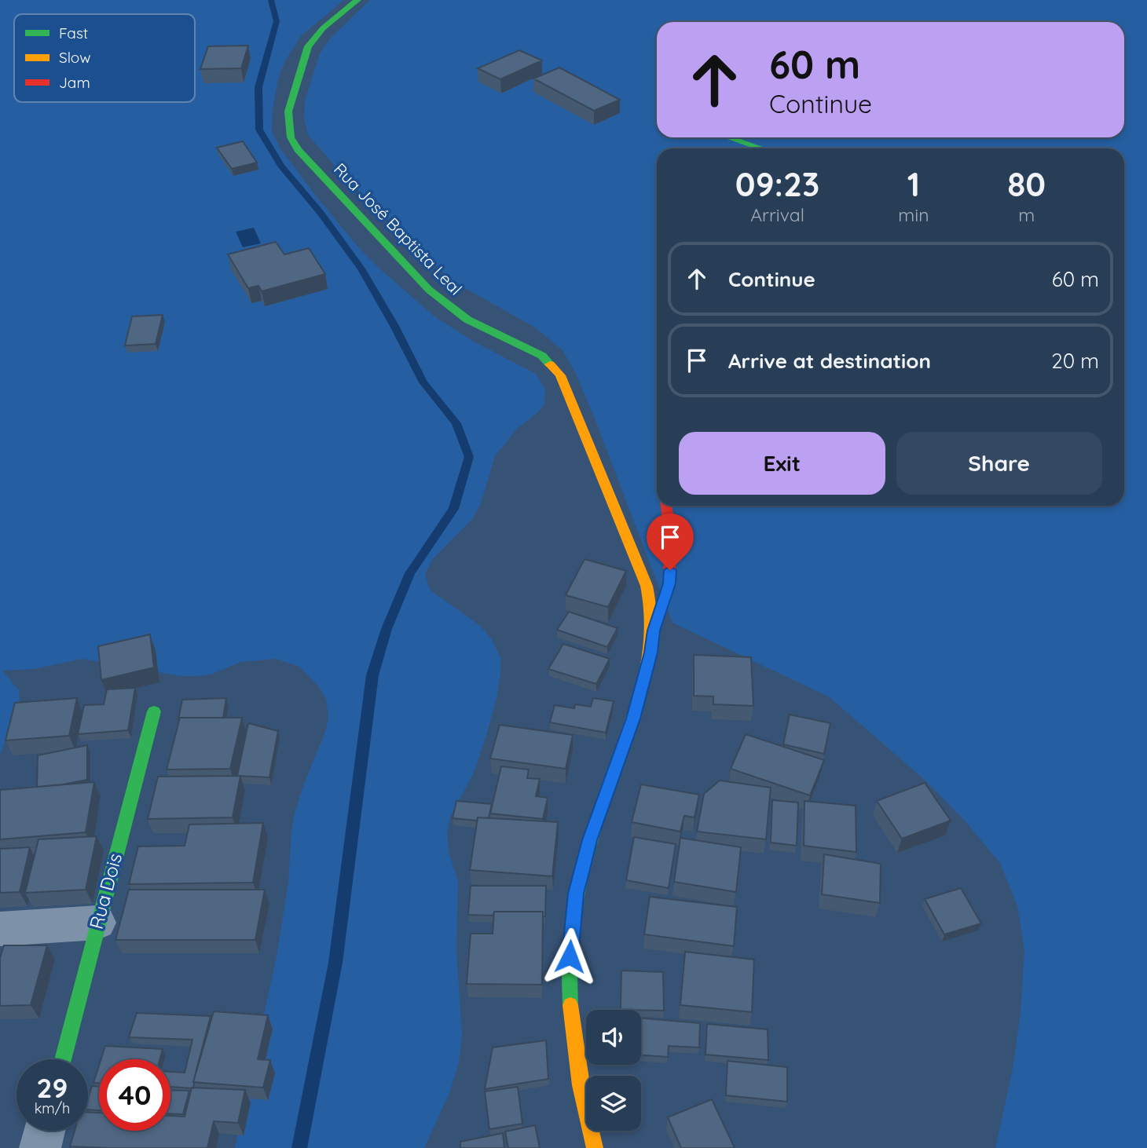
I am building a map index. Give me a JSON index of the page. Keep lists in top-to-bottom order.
{
  "streets": {
    "street": ["Rua José Baptista Leal", "Rua Dois"]
  },
  "legend": ["Fast", "Slow", "Jam"],
  "page": {
    "turn": ["60 m", "Continue"],
    "eta": [
      "09:23",
      "Arrival",
      "1",
      "min",
      "80",
      "m"
    ],
    "list": [
      {
        "name": "Continue",
        "value": "60 m"
      },
      {
        "name": "Arrive at destination",
        "value": "20 m"
      }
    ],
    "buttons": ["Exit", "Share"],
    "speed": "29 km/h",
    "limit": "40"
  }
}
